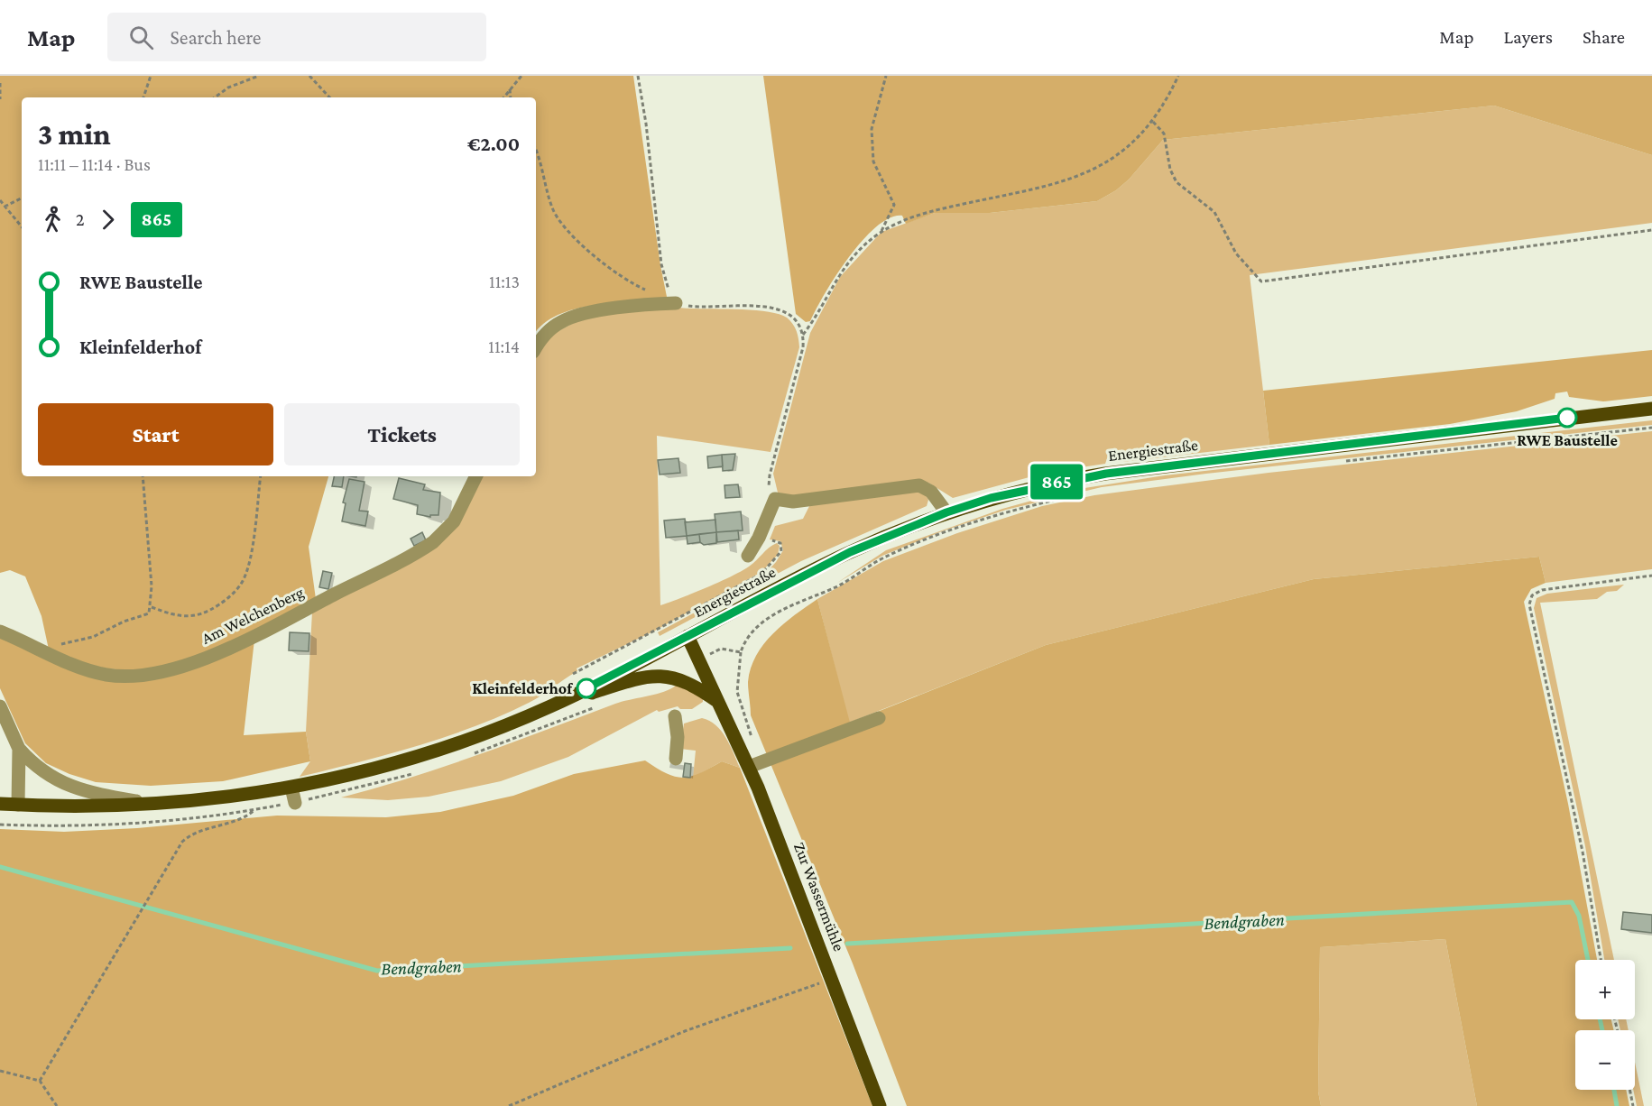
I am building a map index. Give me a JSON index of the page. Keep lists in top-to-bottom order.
{
  "streets": {
    "main road": ["Energiestraße", "Zur Wassermühle"],
    "street": ["Am Welchenberg"]
  },
  "crossings": [
    ["Energiestraße", "Zur Wassermühle"]
  ],
  "water": ["Bendgraben"],
  "places": ["RWE Baustelle", "Kleinfelderhof"],
  "lines": ["bus line 865"],
  "page": {
    "header": "Map",
    "search": "Search here",
    "nav": ["Map", "Layers", "Share"],
    "on_map": "865",
    "heading": ["3 min", "11:11 – 11:14 · Bus", "€2.00"],
    "legs": ["2", "865"],
    "list": [
      {
        "name": "RWE Baustelle",
        "value": "11:13"
      },
      {
        "name": "Kleinfelderhof",
        "value": "11:14"
      }
    ],
    "buttons": ["Start", "Tickets"],
    "map_buttons": ["+", "−"]
  }
}
